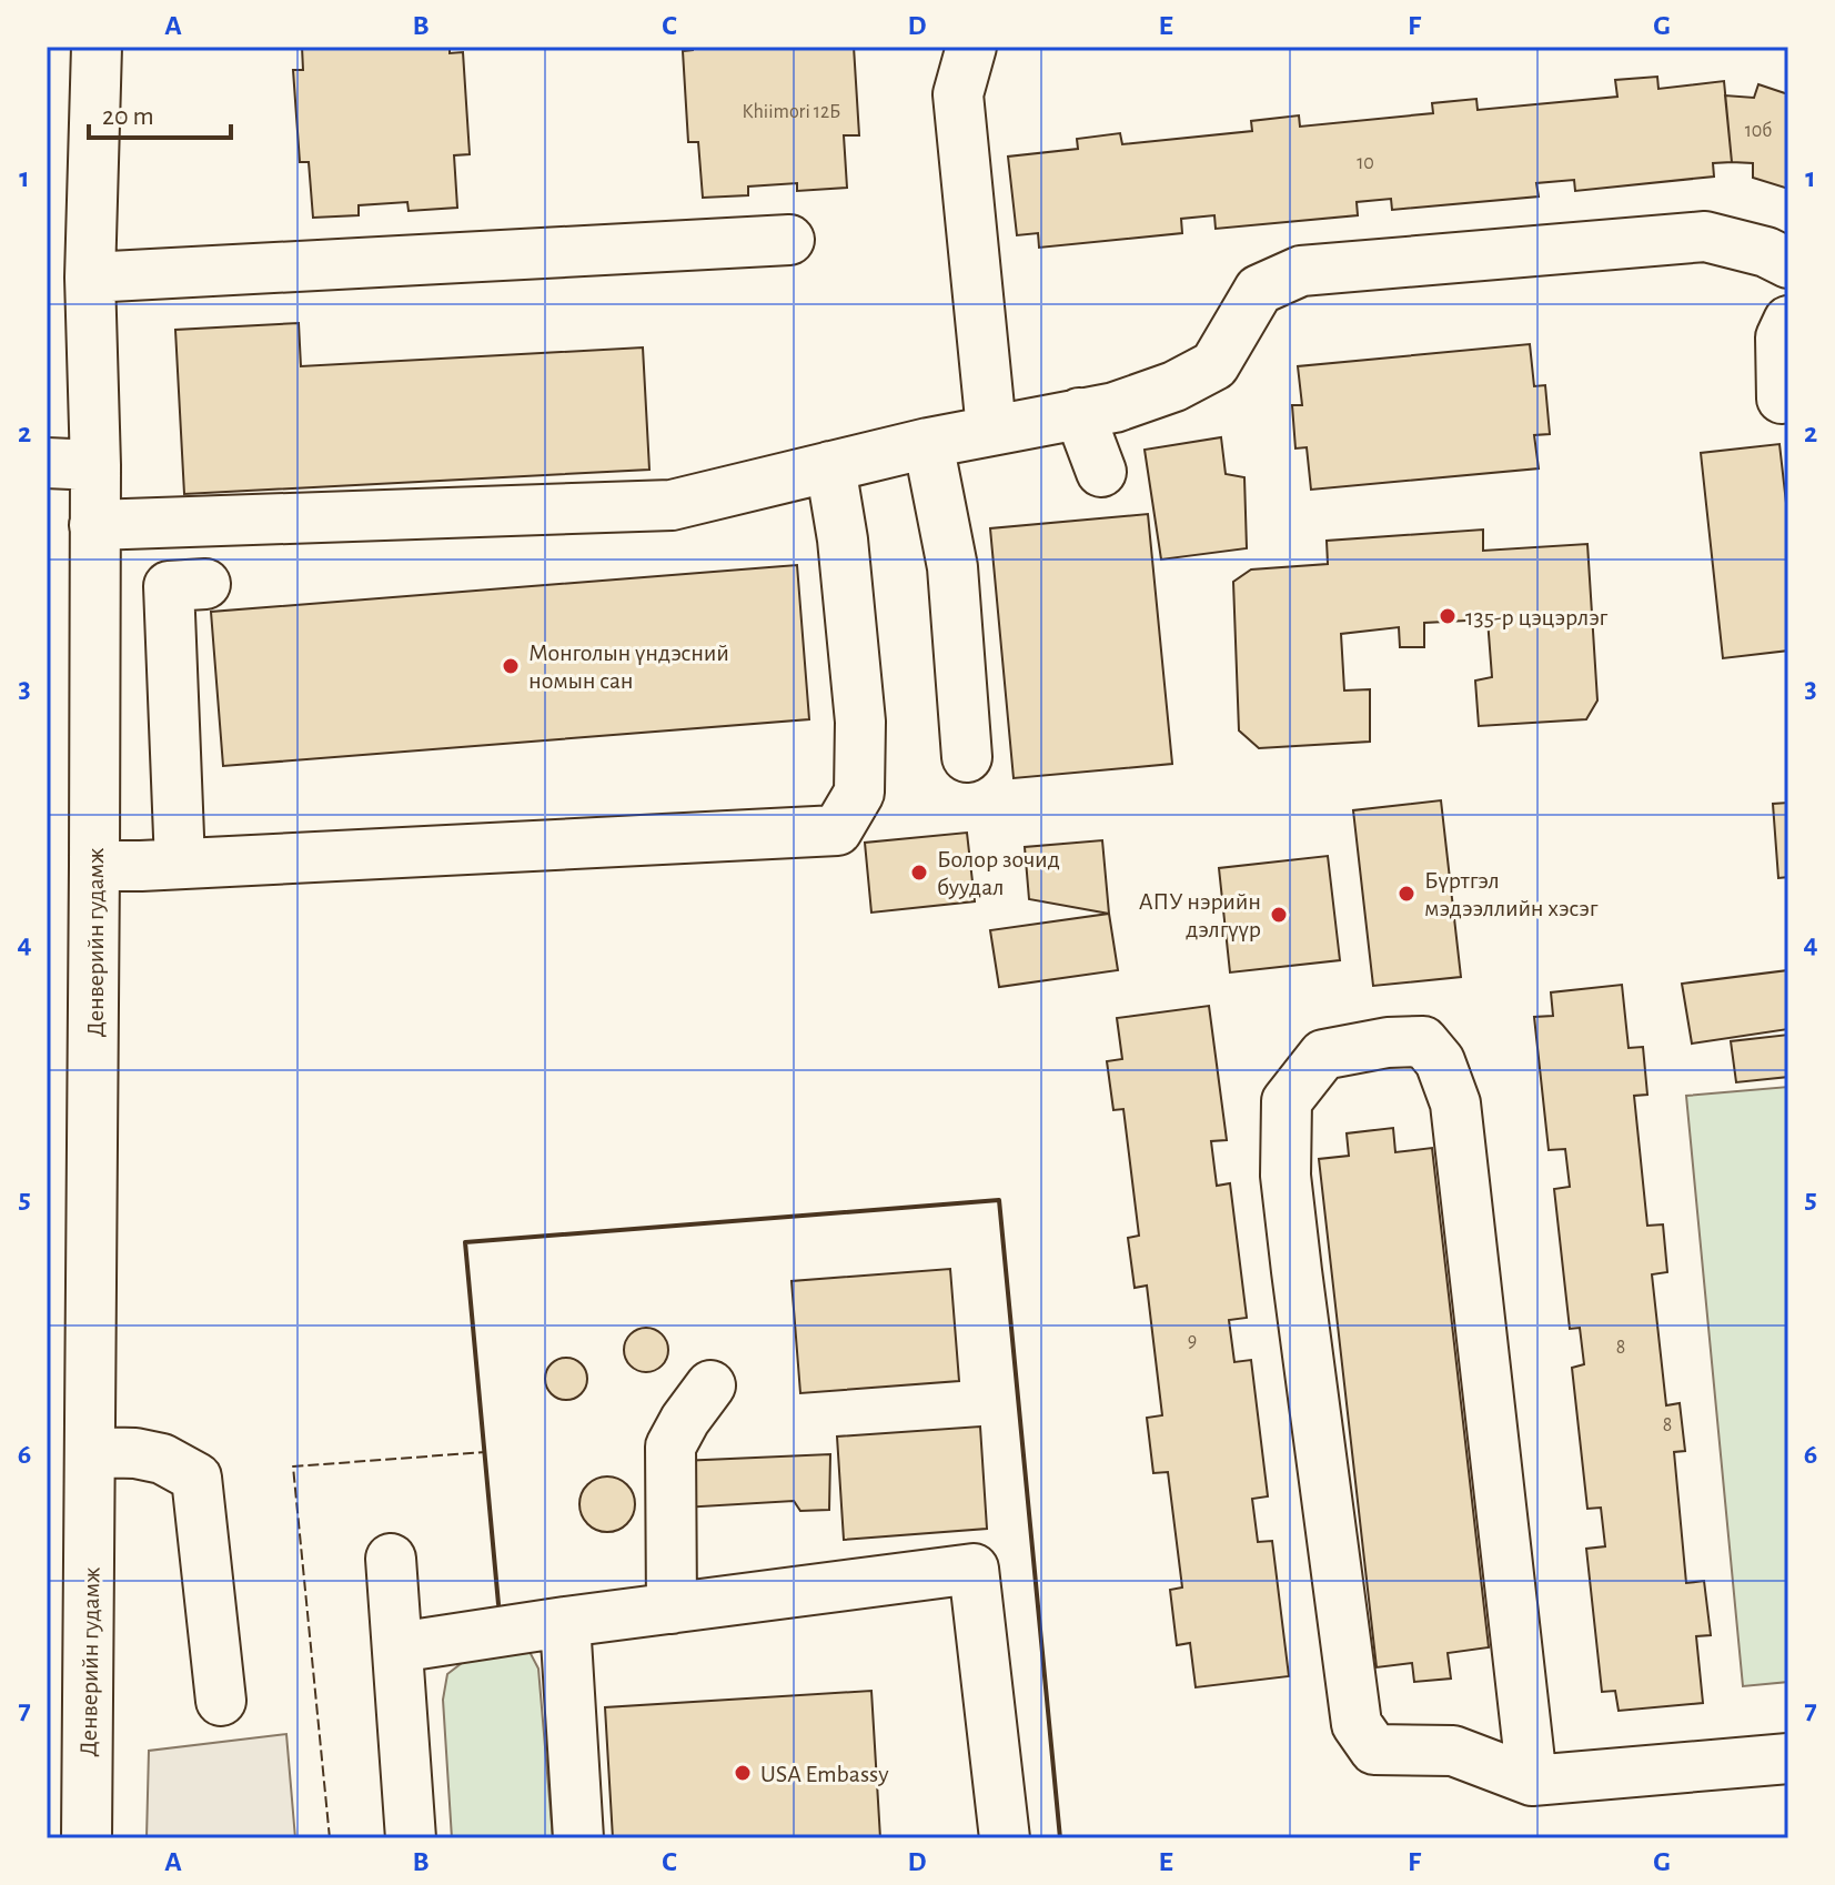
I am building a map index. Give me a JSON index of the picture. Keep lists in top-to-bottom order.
{
  "streets": {
    "street": ["Денверийн гудамж"]
  },
  "places": [
    "135-р цэцэрлэг",
    "Монголын үндэсний номын сан",
    "Болор зочид буудал",
    "Бүртгэл мэдээллийн хэсэг",
    "АПУ нэрийн дэлгүүр",
    "USA Embassy"
  ],
  "house_numbers": [
    "Khiimori 12Б",
    "10б",
    "10",
    "9",
    "8",
    "8"
  ],
  "scale_bar": "20 m",
  "grid": {
    "columns": [
      "A",
      "B",
      "C",
      "D",
      "E",
      "F",
      "G"
    ],
    "rows": [
      "1",
      "2",
      "3",
      "4",
      "5",
      "6",
      "7"
    ]
  }
}
